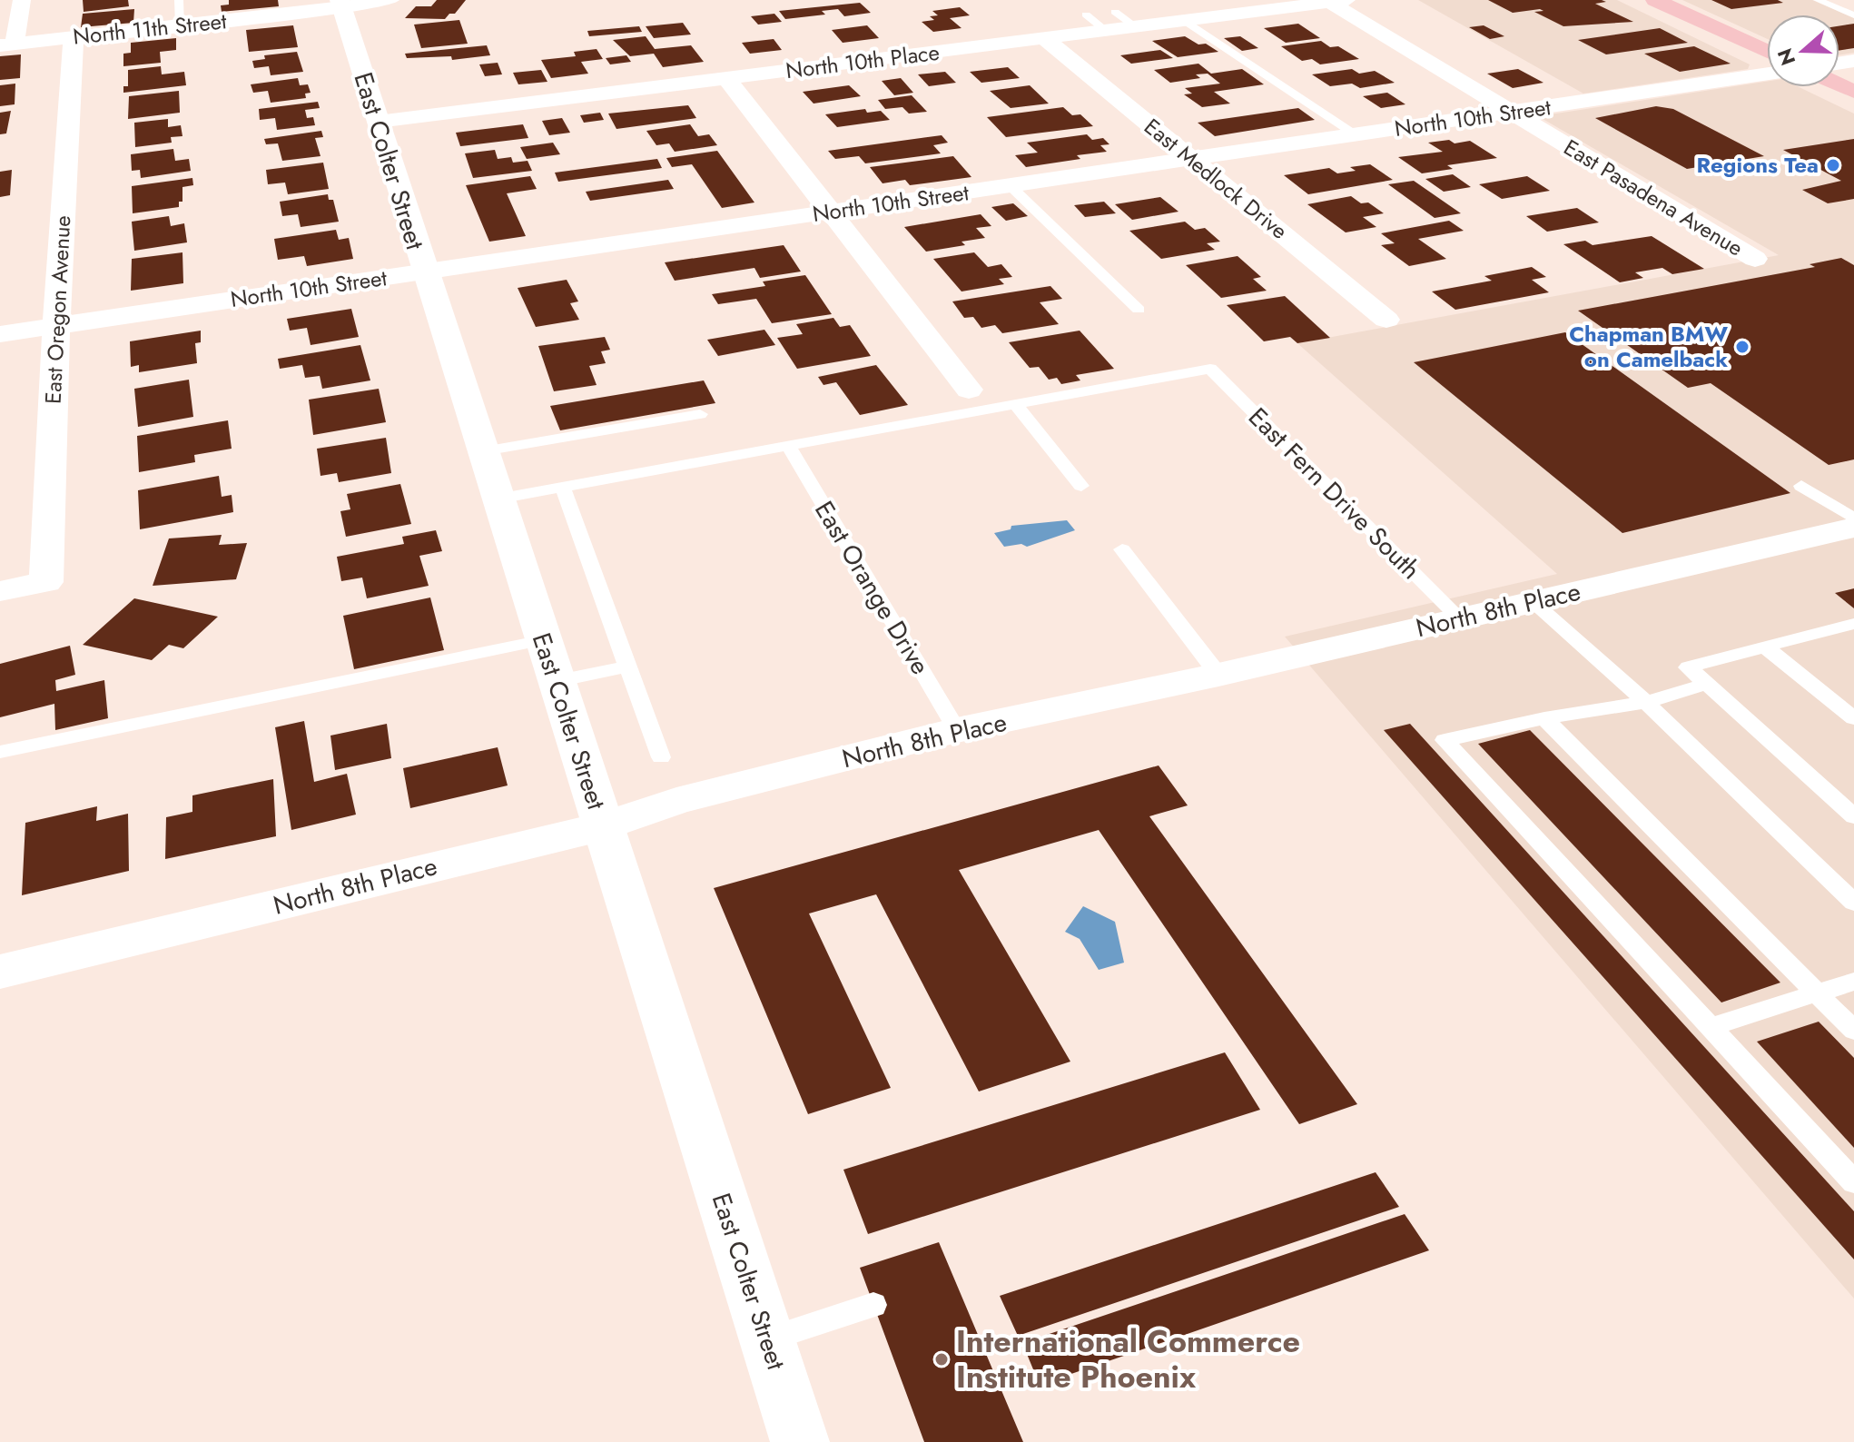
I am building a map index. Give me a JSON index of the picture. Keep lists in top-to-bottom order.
{
  "streets": {
    "street": [
      "North 11th Street",
      "North 10th Place",
      "North 10th Street",
      "East Colter Street",
      "East Medlock Drive",
      "East Pasadena Avenue",
      "East Oregon Avenue",
      "North 8th Place"
    ],
    "lane": ["East Fern Drive South", "East Orange Drive"]
  },
  "crossings": [
    ["North 11th Street", "East Colter Street"],
    ["North 11th Street", "East Oregon Avenue"],
    ["North 10th Place", "East Colter Street"],
    ["North 10th Place", "East Medlock Drive"],
    ["North 10th Place", "East Pasadena Avenue"],
    ["North 10th Street", "East Colter Street"],
    ["North 10th Street", "East Medlock Drive"],
    ["North 10th Street", "East Pasadena Avenue"],
    ["North 10th Street", "East Oregon Avenue"],
    ["East Colter Street", "North 8th Place"],
    ["East Fern Drive South", "North 8th Place"],
    ["East Orange Drive", "North 8th Place"]
  ],
  "places": ["Regions Tea", "Chapman BMW on Camelback", "International Commerce Institute Phoenix"],
  "north": "left"
}
